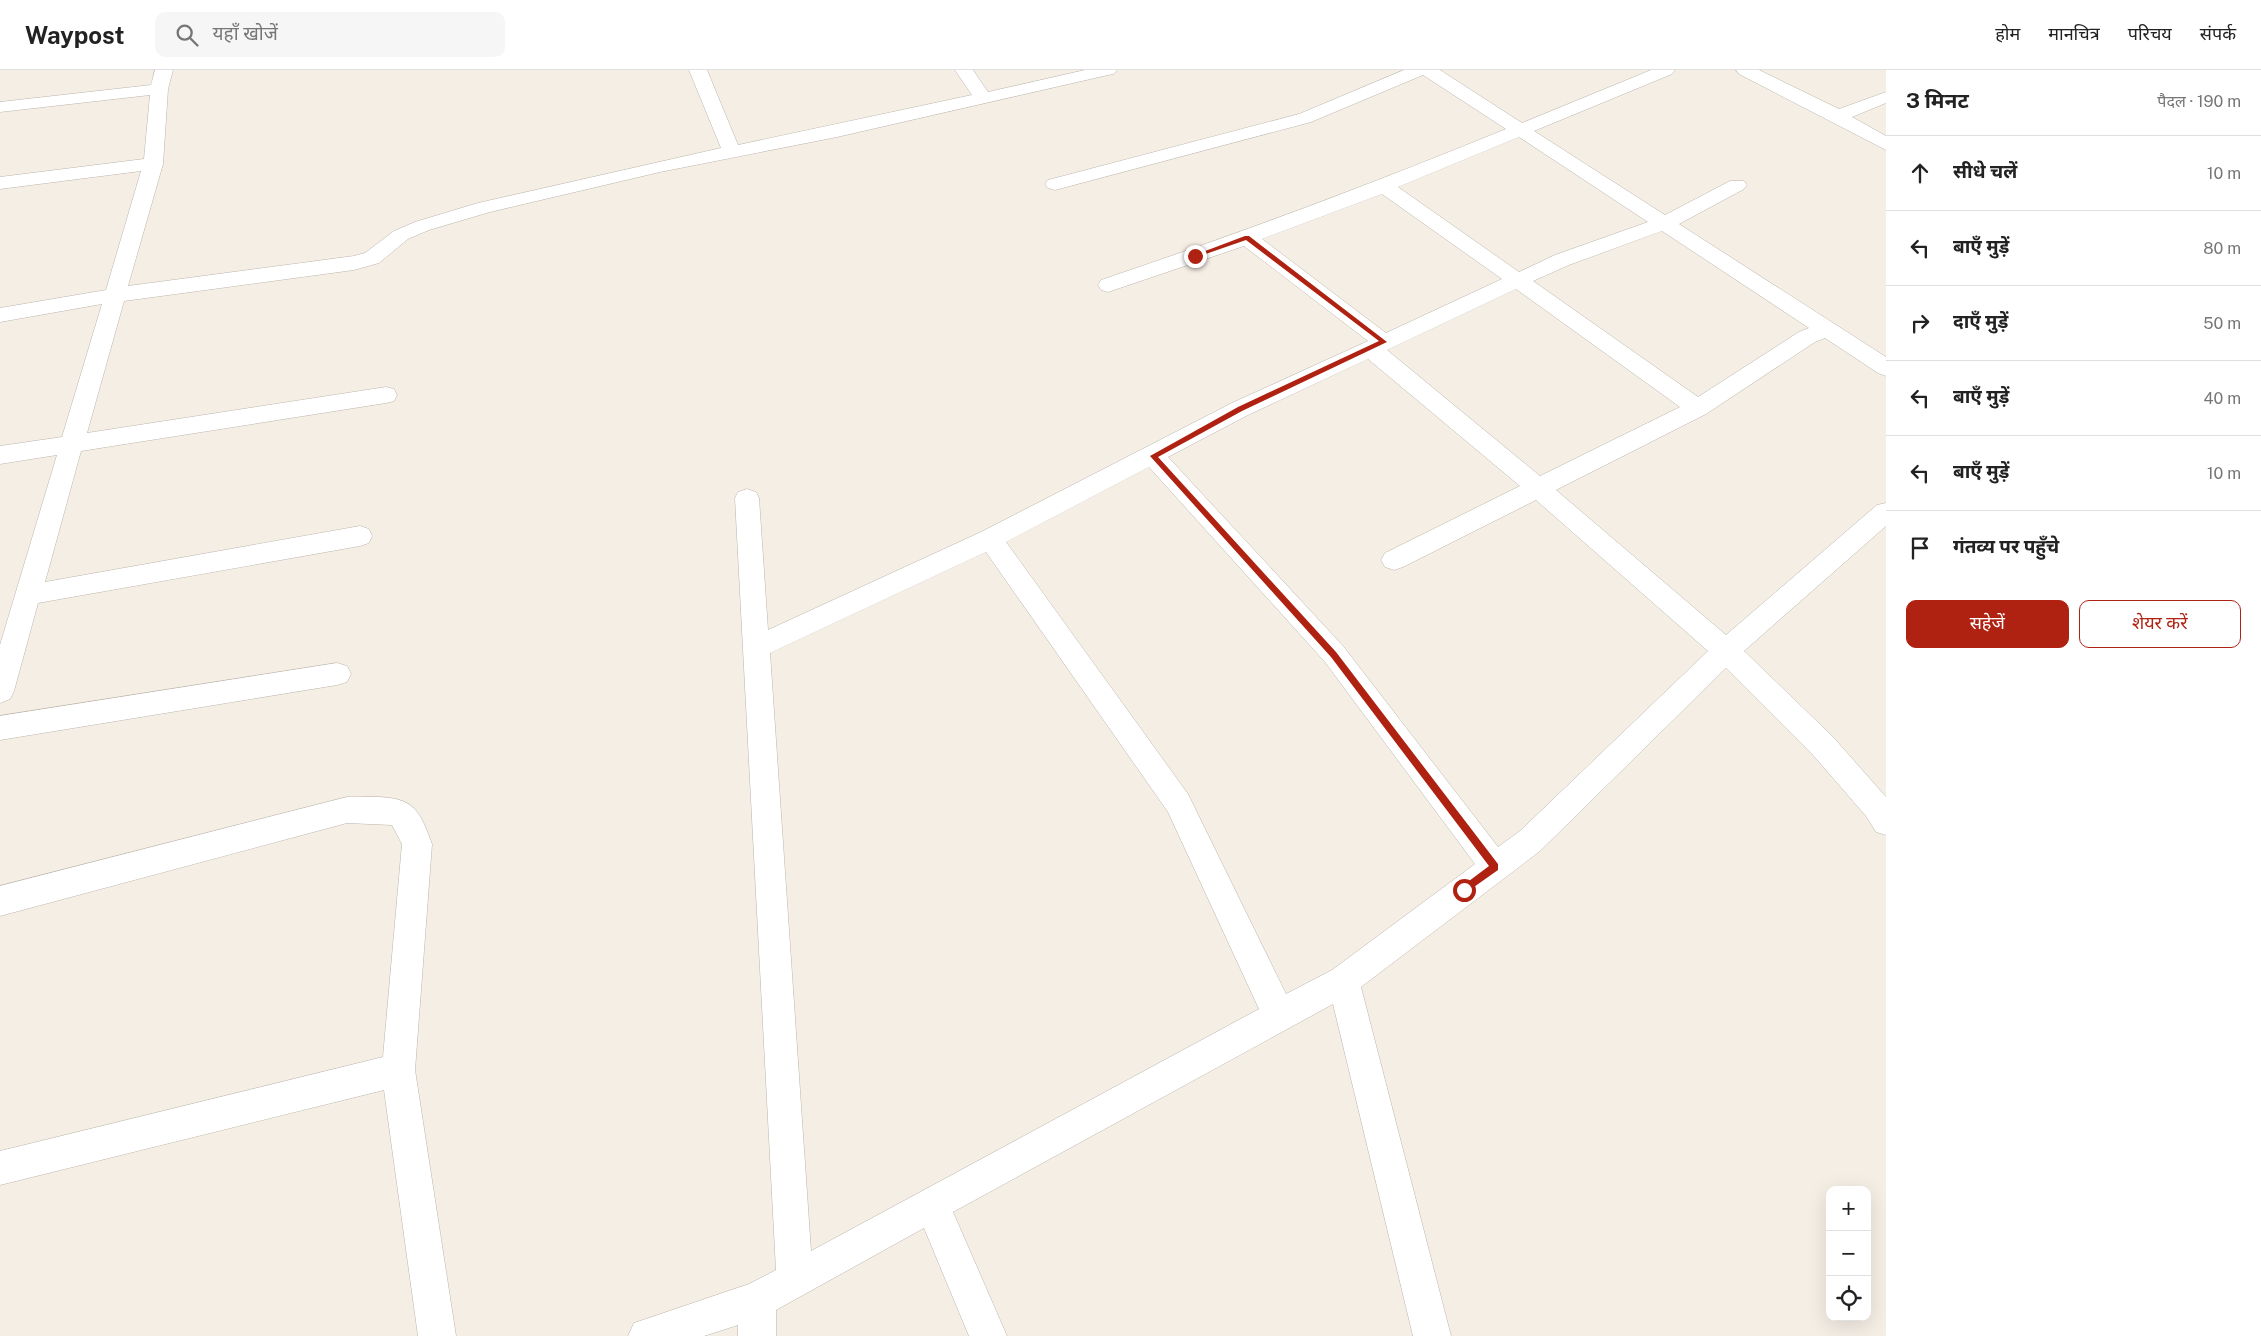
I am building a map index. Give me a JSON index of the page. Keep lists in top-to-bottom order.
{
  "page": {
    "header": "Waypost",
    "search": "यहाँ खोजें",
    "nav": [
      "होम",
      "मानचित्र",
      "परिचय",
      "संपर्क"
    ],
    "heading": ["3 मिनट", "पैदल · 190 m"],
    "list": [
      ["सीधे चलें", "10 m"],
      ["बाएँ मुड़ें", "80 m"],
      ["दाएँ मुड़ें", "50 m"],
      ["बाएँ मुड़ें", "40 m"],
      ["बाएँ मुड़ें", "10 m"],
      "गंतव्य पर पहुँचे"
    ],
    "buttons": ["सहेजें", "शेयर करें"],
    "map_buttons": ["+", "−"]
  }
}
